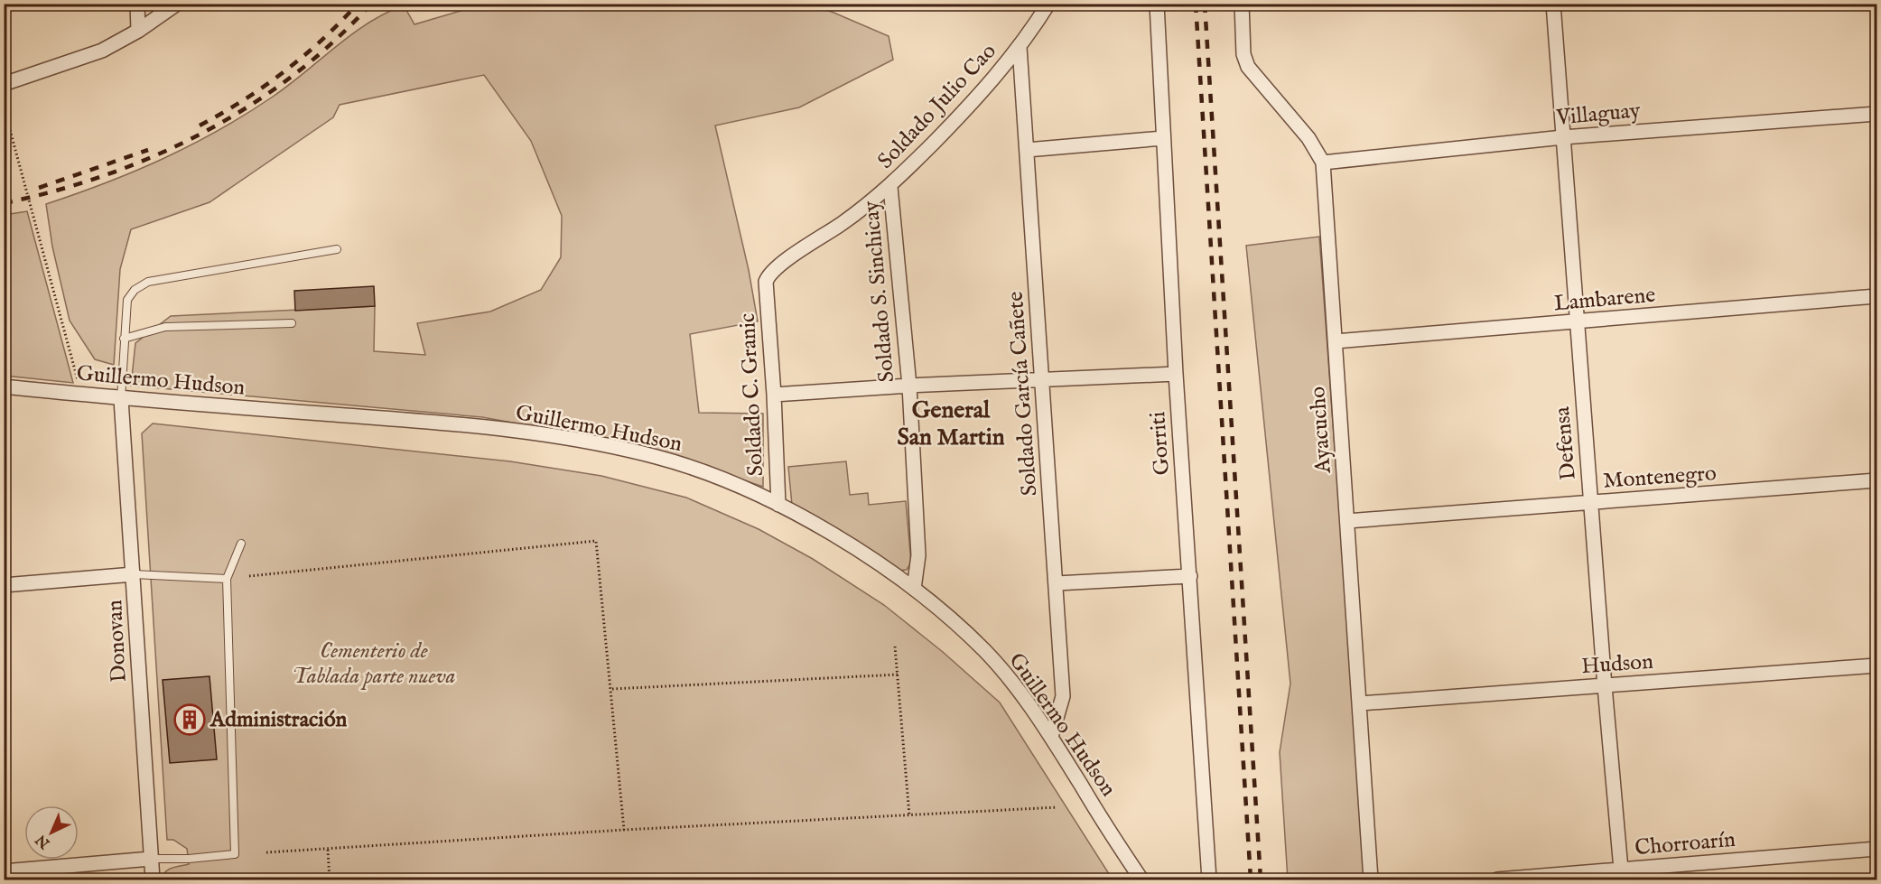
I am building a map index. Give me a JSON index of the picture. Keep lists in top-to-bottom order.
{
  "streets": {
    "street": [
      "Soldado Julio Cao",
      "Villaguay",
      "Soldado S. Sinchicay",
      "Lambarene",
      "Guillermo Hudson",
      "Soldado García Cañete",
      "Soldado C. Granic",
      "Ayacucho",
      "Gorriti",
      "Defensa",
      "Montenegro",
      "Donovan",
      "Hudson",
      "Chorroarín"
    ]
  },
  "crossings": [
    ["Soldado Julio Cao", "Soldado S. Sinchicay"],
    ["Soldado Julio Cao", "Soldado García Cañete"],
    ["Soldado Julio Cao", "Soldado C. Granic"],
    ["Villaguay", "Ayacucho"],
    ["Villaguay", "Defensa"],
    ["Soldado S. Sinchicay", "Guillermo Hudson"],
    ["Lambarene", "Ayacucho"],
    ["Lambarene", "Defensa"],
    ["Guillermo Hudson", "Soldado García Cañete"],
    ["Guillermo Hudson", "Soldado C. Granic"],
    ["Guillermo Hudson", "Donovan"],
    ["Ayacucho", "Montenegro"],
    ["Ayacucho", "Hudson"],
    ["Defensa", "Montenegro"],
    ["Defensa", "Hudson"],
    ["Defensa", "Chorroarín"]
  ],
  "districts": ["General San Martin"],
  "parks": ["Cementerio de Tablada parte nueva"],
  "places": {
    "building": ["Administración"]
  },
  "north": "bottom left"
}
